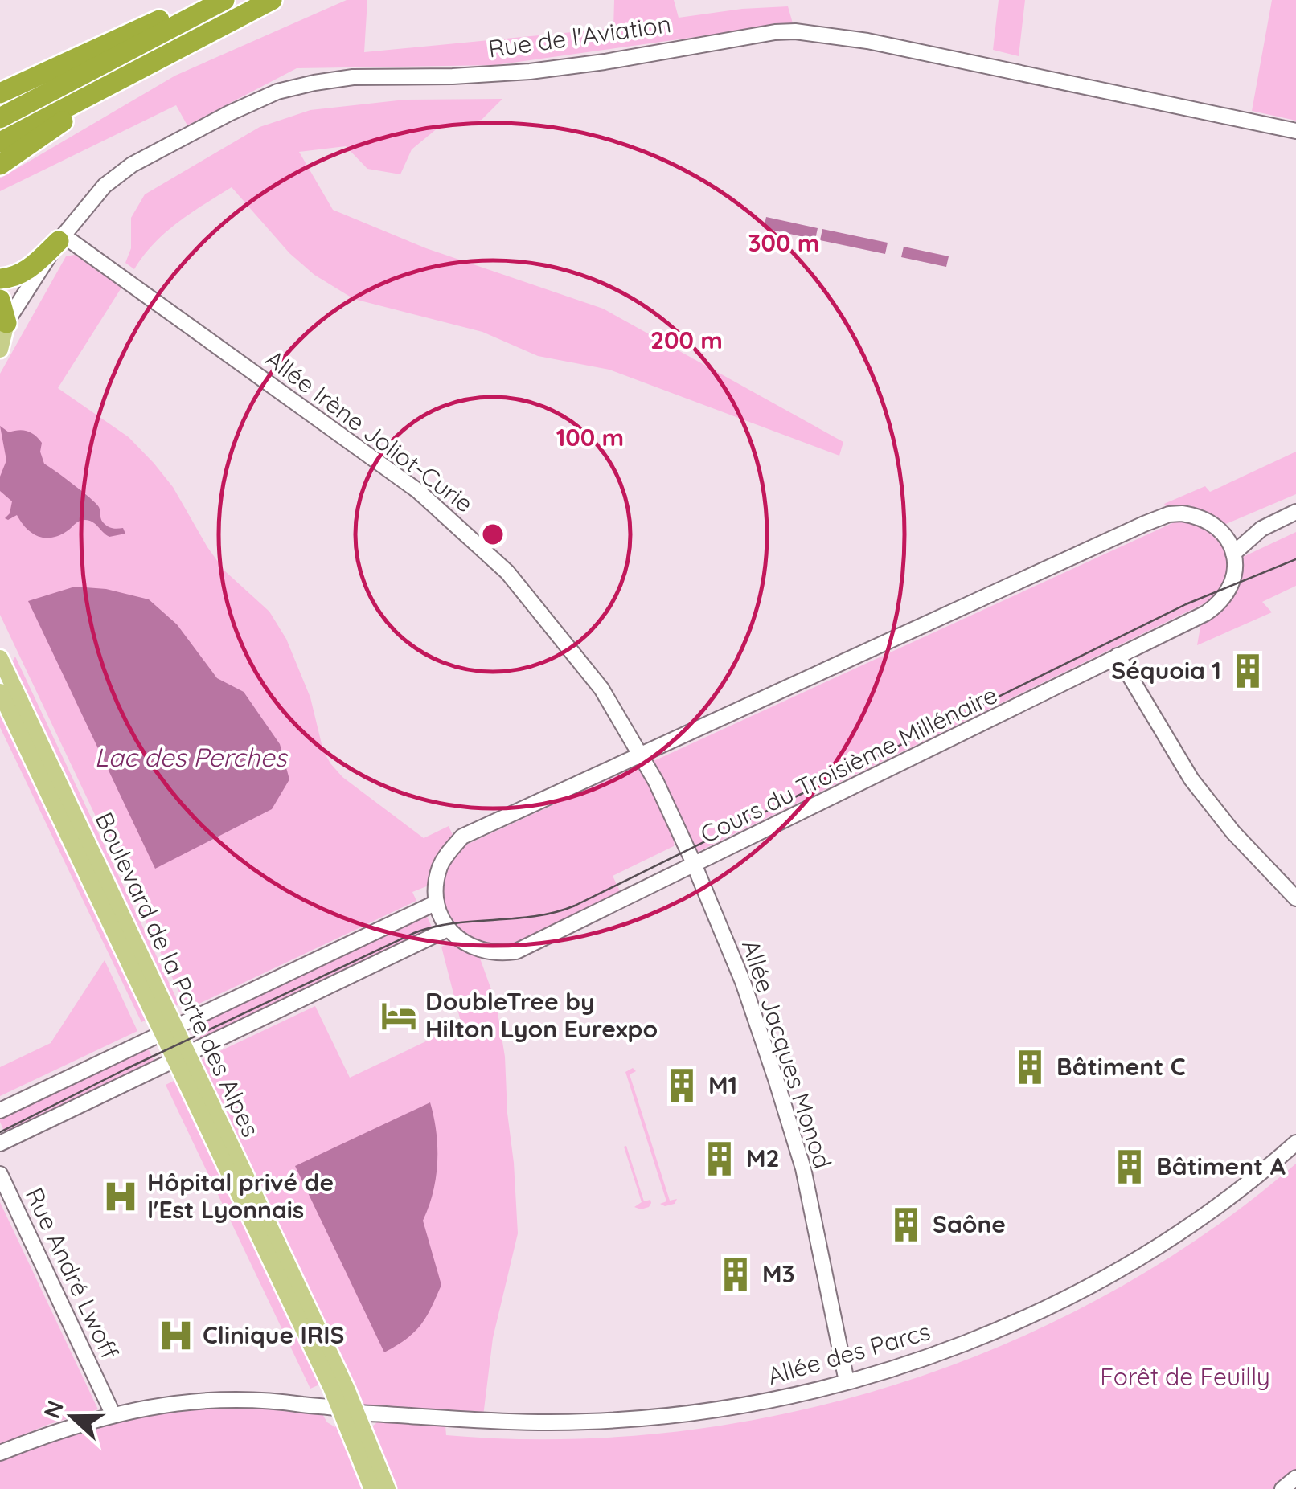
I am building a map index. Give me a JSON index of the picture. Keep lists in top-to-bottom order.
{
  "streets": {
    "main road": ["Boulevard de la Porte des Alpes"],
    "street": [
      "Rue de l'Aviation",
      "Allée Irène Joliot-Curie",
      "Cours du Troisième Millénaire",
      "Allée Jacques Monod",
      "Rue André Lwoff",
      "Allée des Parcs"
    ]
  },
  "crossings": [
    ["Rue de l'Aviation", "Allée Irène Joliot-Curie"],
    ["Allée Irène Joliot-Curie", "Allée Jacques Monod"],
    ["Cours du Troisième Millénaire", "Allée Jacques Monod"],
    ["Boulevard de la Porte des Alpes", "Allée des Parcs"],
    ["Allée Jacques Monod", "Allée des Parcs"]
  ],
  "water": ["Lac des Perches"],
  "parks": ["Forêt de Feuilly"],
  "places": {
    "building": [
      "Séquoia 1",
      "Bâtiment C",
      "M1",
      "M2",
      "Bâtiment A",
      "Saône",
      "M3"
    ],
    "hotel": ["DoubleTree by Hilton Lyon Eurexpo"],
    "hospital": ["Hôpital privé de l'Est Lyonnais", "Clinique IRIS"]
  },
  "north": "left",
  "rings": ["300 m", "200 m", "100 m"]
}
